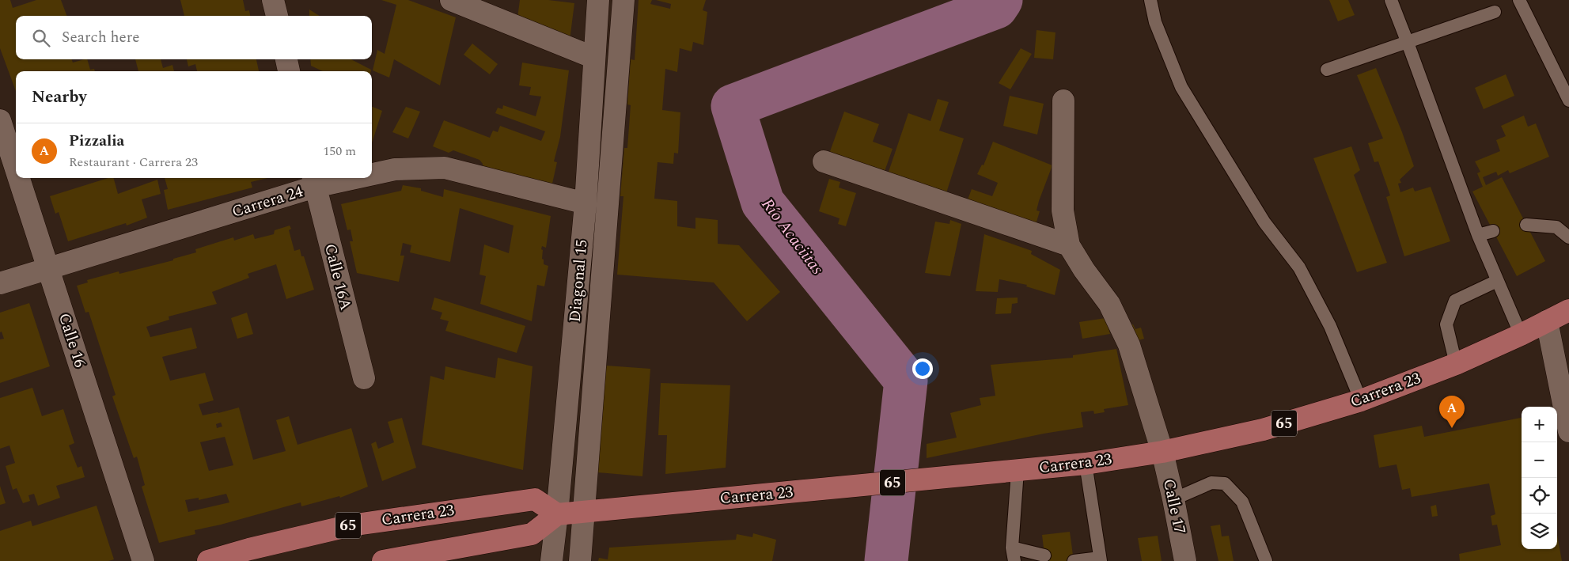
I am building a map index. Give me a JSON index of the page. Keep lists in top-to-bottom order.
{
  "streets": {
    "main road": ["Carrera 23", "65"],
    "street": [
      "Carrera 24",
      "Calle 16A",
      "Diagonal 15",
      "Calle 16",
      "Calle 17"
    ]
  },
  "crossings": [
    ["Carrera 24", "Calle 16A"],
    ["Carrera 24", "Diagonal 15"],
    ["Carrera 24", "Calle 16"],
    ["Diagonal 15", "Carrera 23"],
    ["Carrera 23", "Calle 17"]
  ],
  "water": ["Río Acaciitas"],
  "page": {
    "search": "Search here",
    "heading": "Nearby",
    "list": [
      {
        "mark": "A",
        "name": "Pizzalia",
        "note": "Restaurant · Carrera 23",
        "value": "150 m"
      }
    ],
    "pins": "A",
    "map_buttons": ["+", "−"]
  }
}
